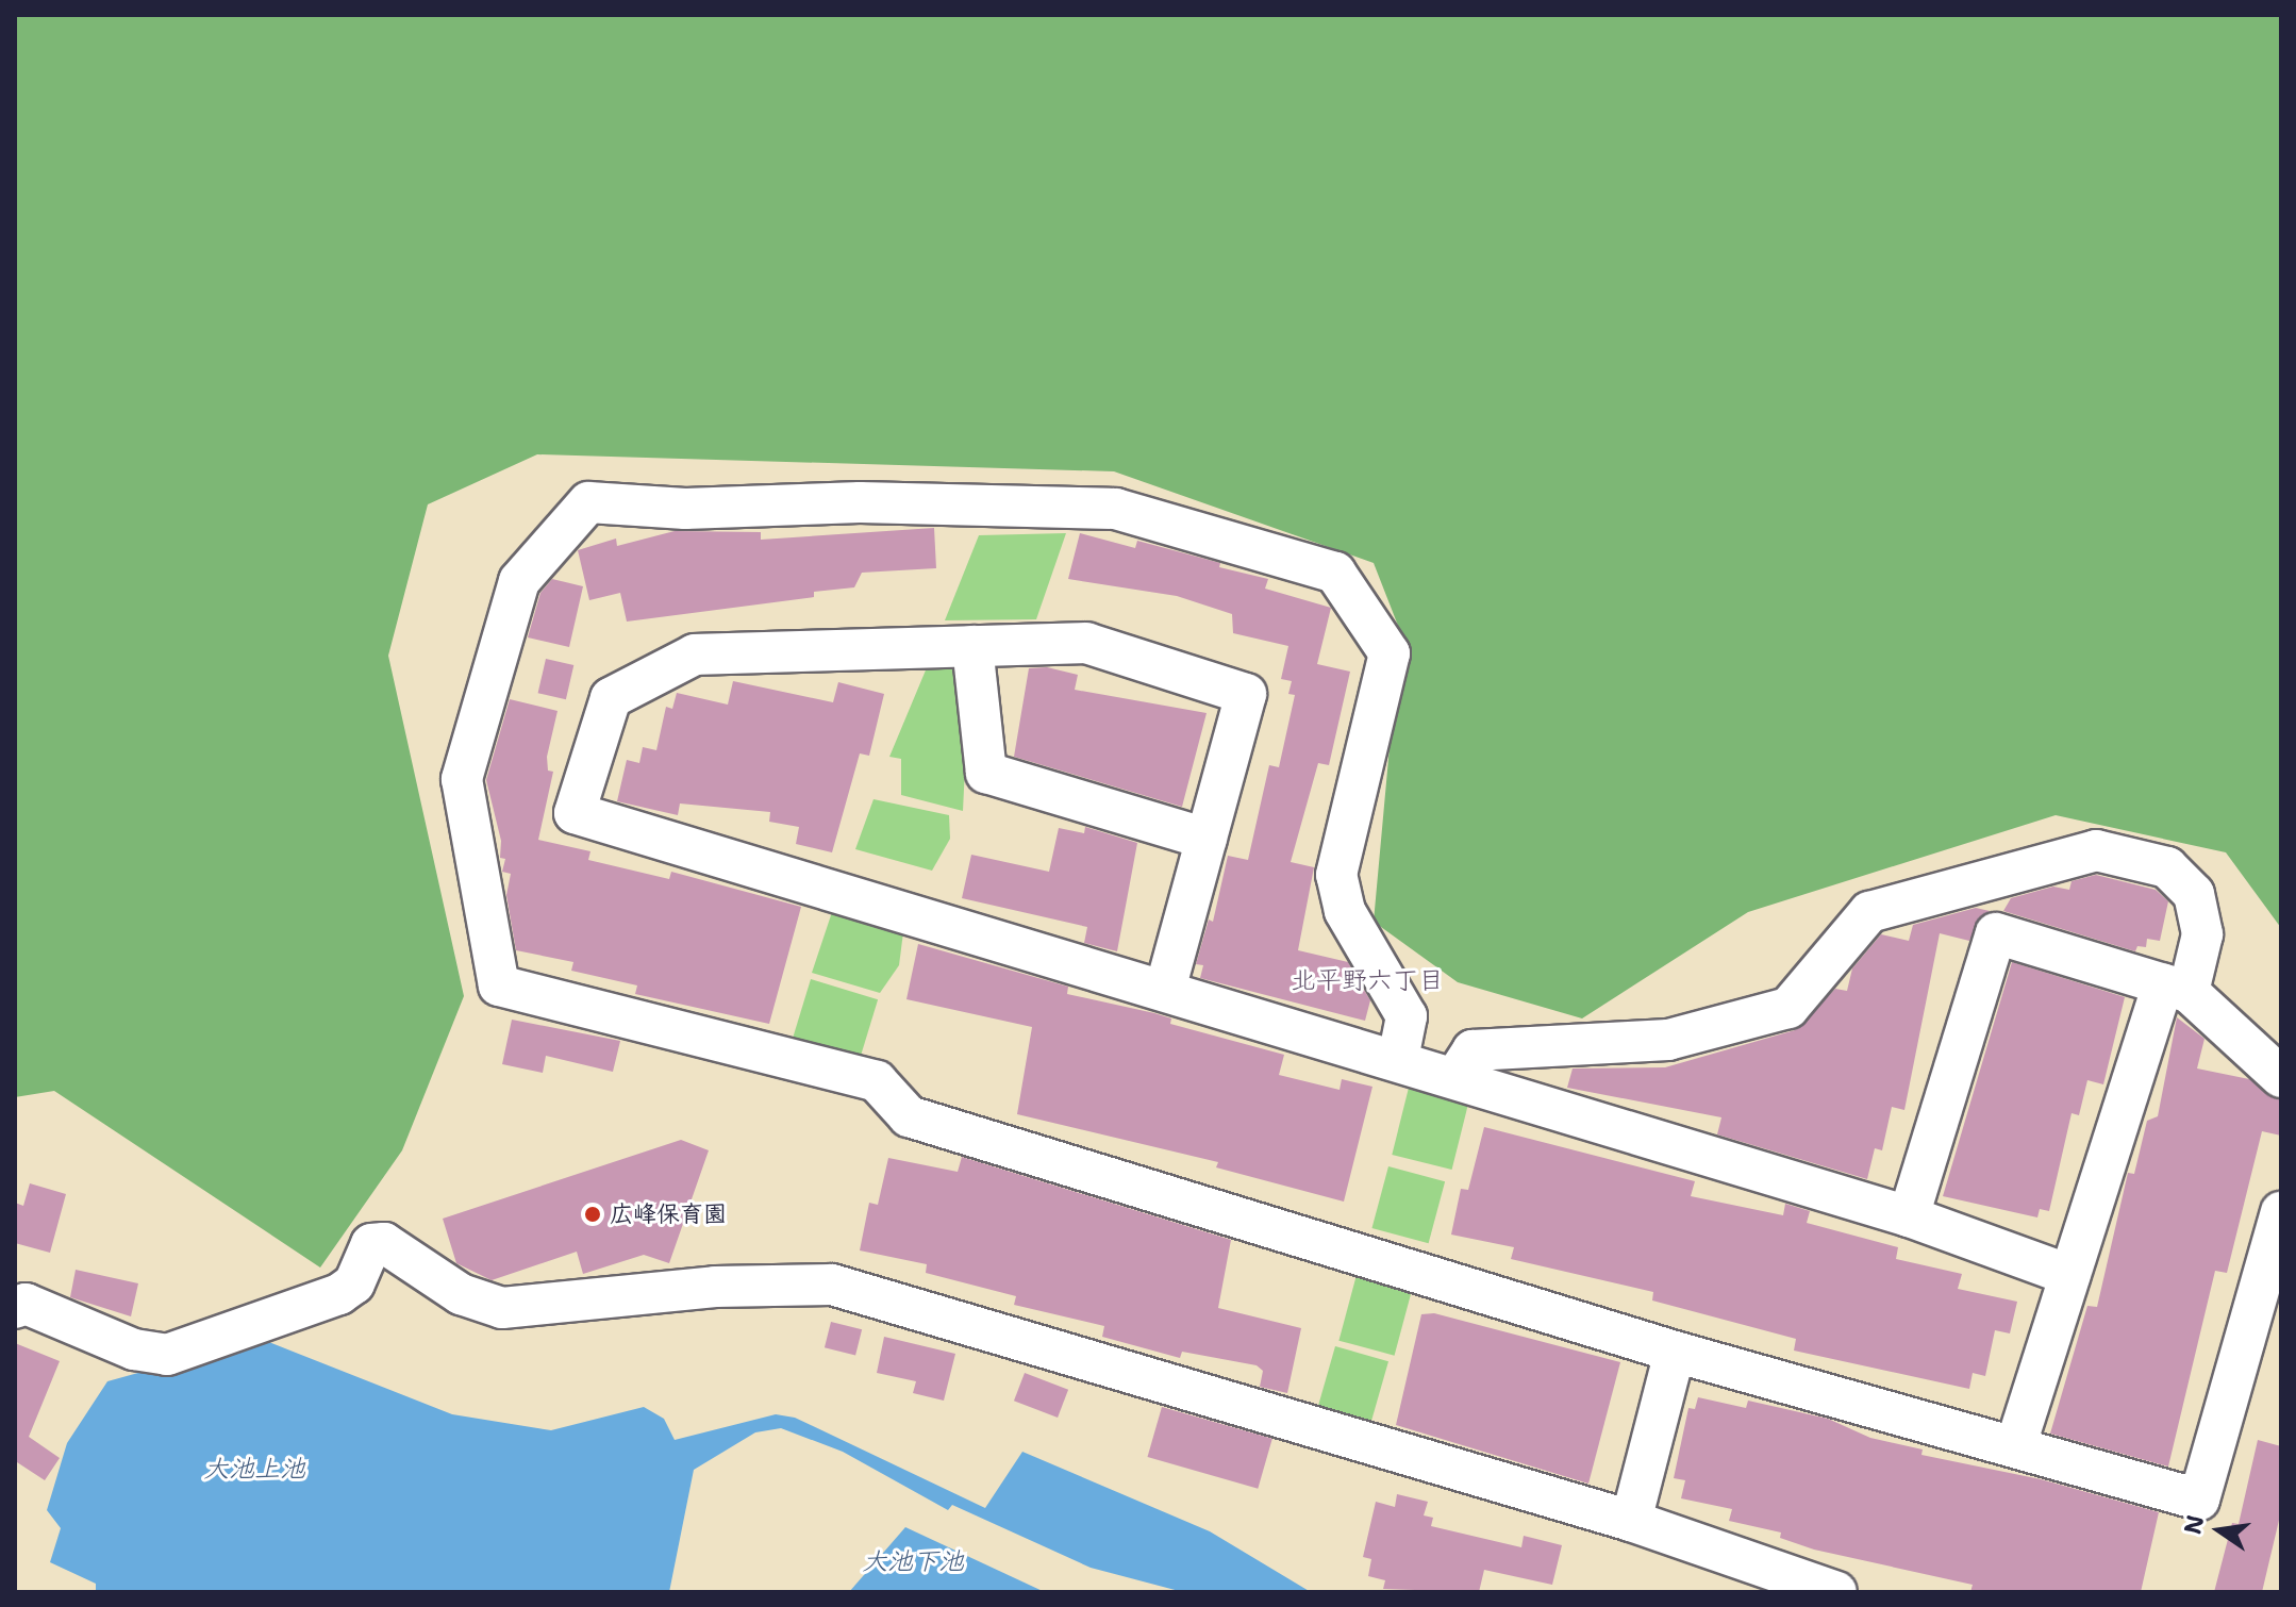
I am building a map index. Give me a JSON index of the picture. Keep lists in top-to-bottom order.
{
  "districts": ["北平野六丁目"],
  "water": ["大池上池", "大池下池"],
  "places": ["広峰保育園"],
  "north": "left"
}
